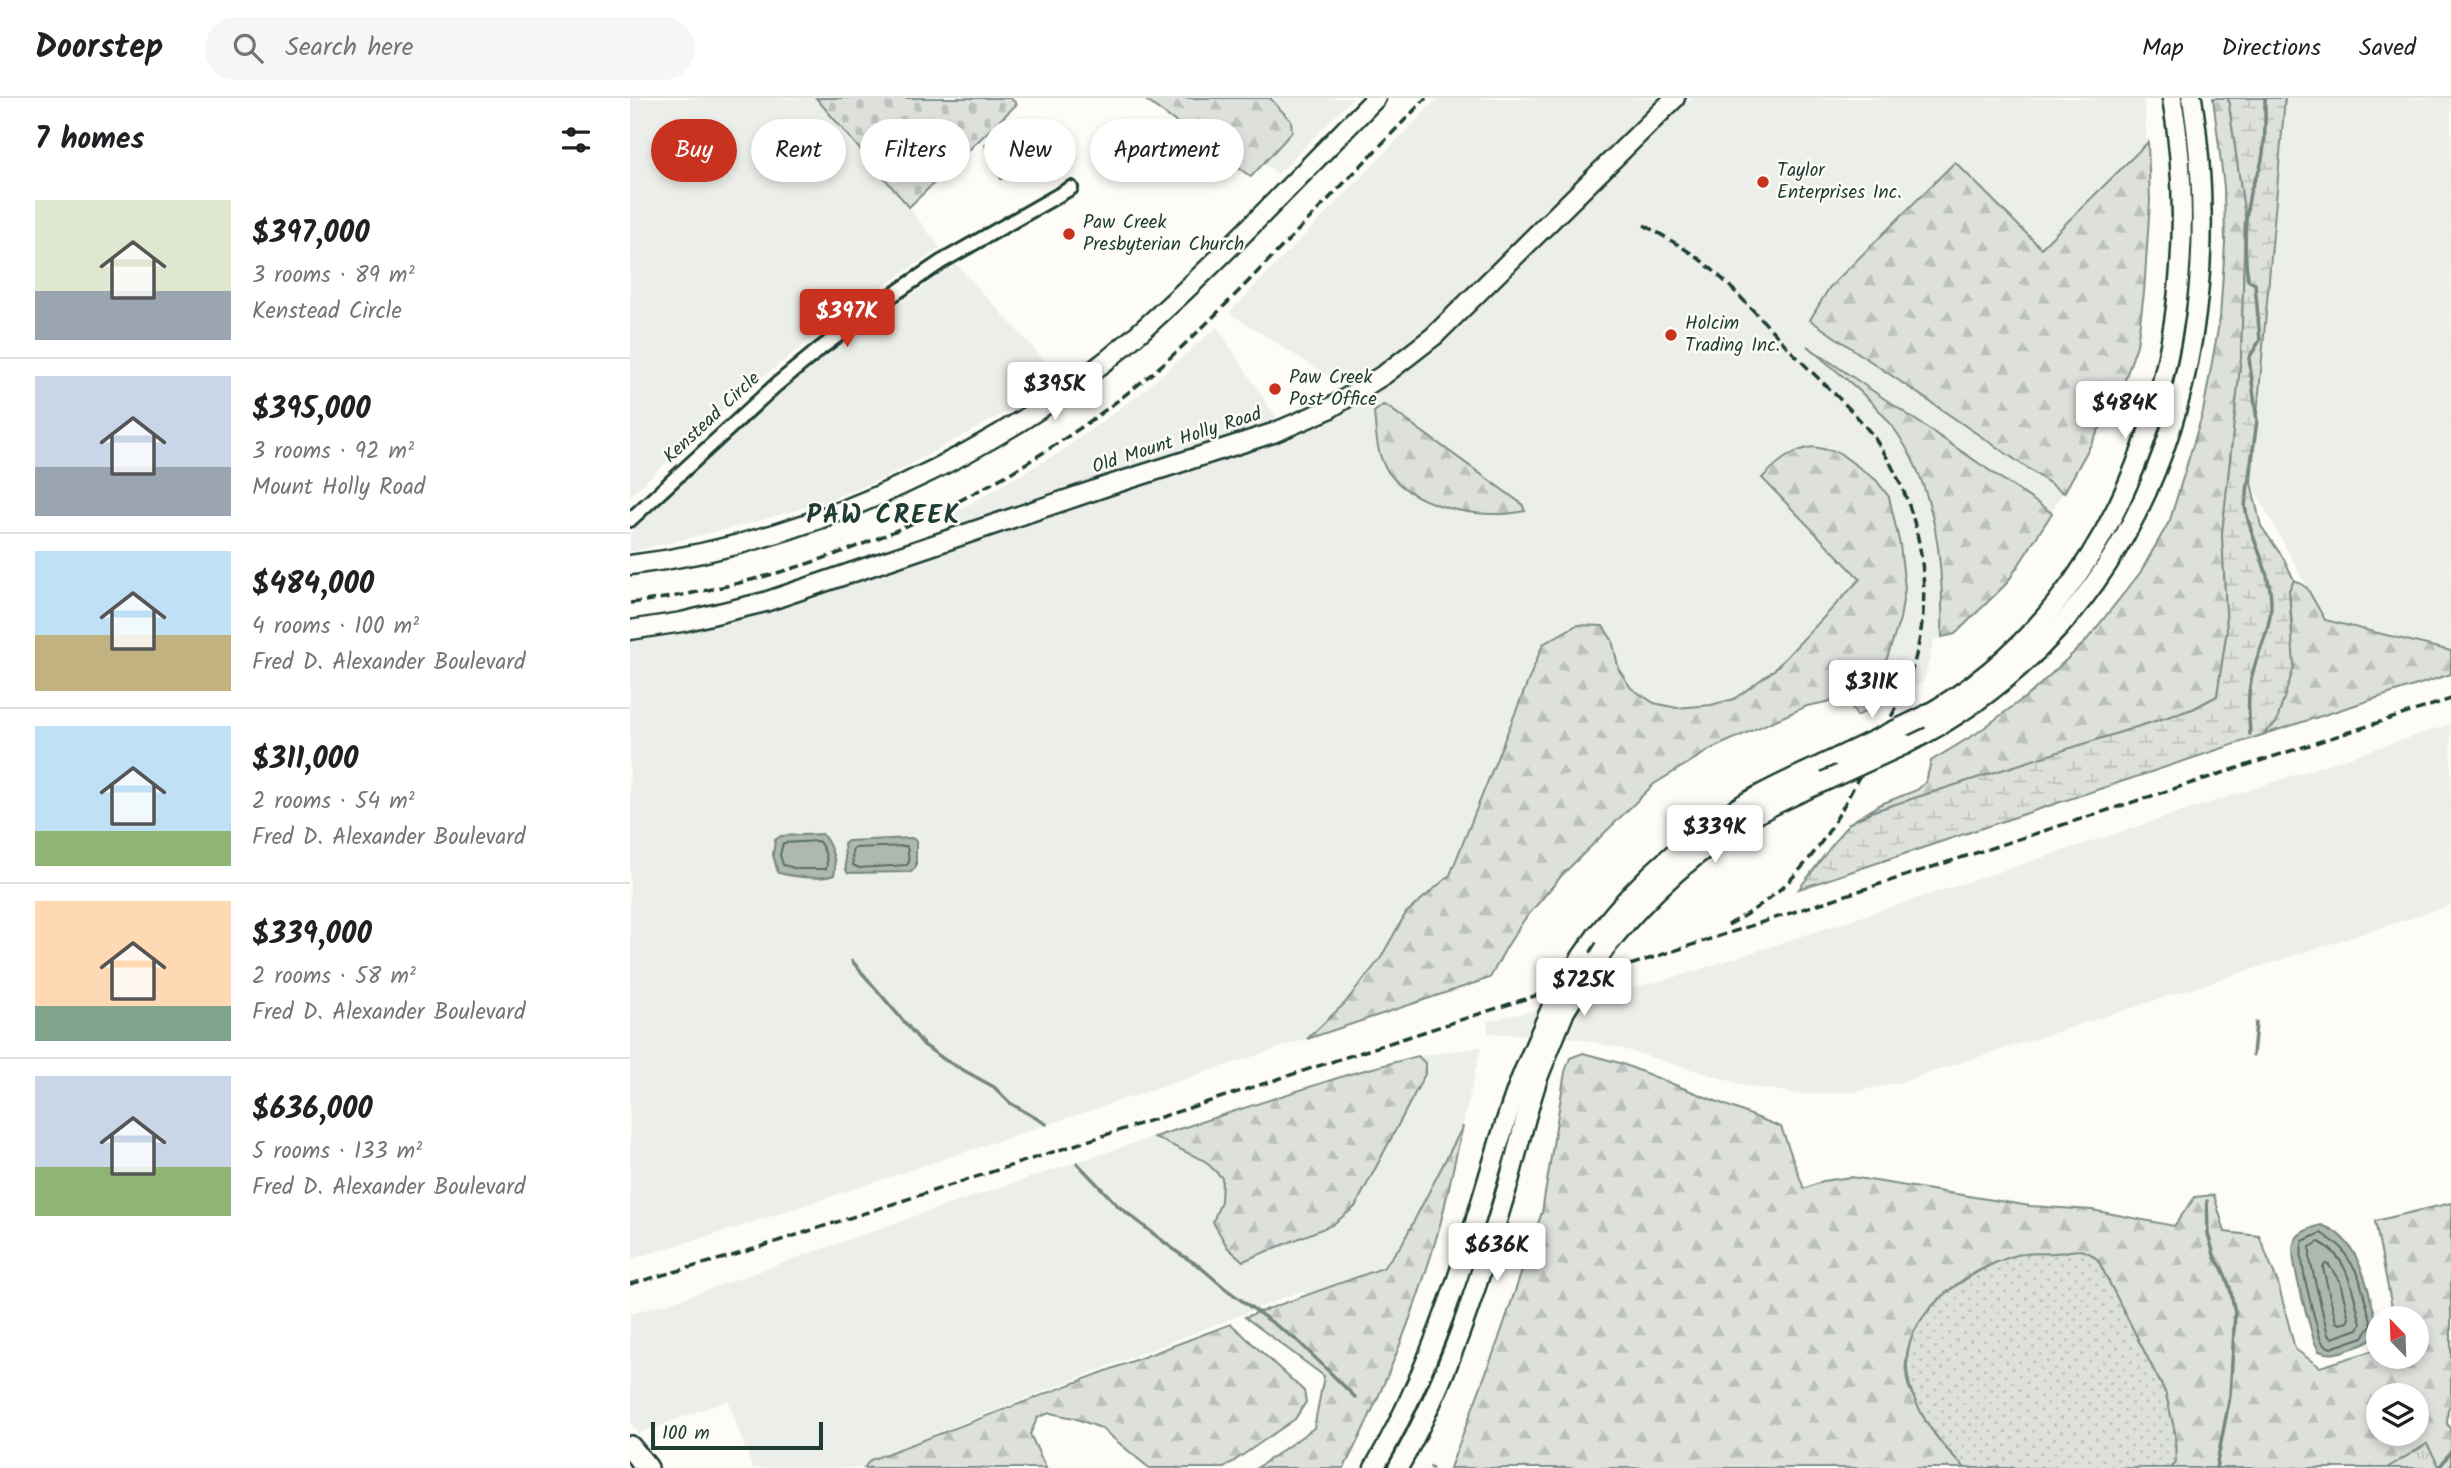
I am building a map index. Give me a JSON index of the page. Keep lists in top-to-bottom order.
{
  "streets": {
    "main road": ["Old Mount Holly Road"],
    "street": ["Kenstead Circle"]
  },
  "districts": ["PAW CREEK"],
  "places": [
    "Taylor Enterprises Inc.",
    "Paw Creek Presbyterian Church",
    "Holcim Trading Inc.",
    "Paw Creek Post Office"
  ],
  "scale_bar": "100 m",
  "north": "top left",
  "page": {
    "header": "Doorstep",
    "search": "Search here",
    "nav": ["Map", "Directions", "Saved"],
    "heading": "7 homes",
    "chip": [
      "Buy",
      "Rent",
      "Filters",
      "New",
      "Apartment"
    ],
    "list": [
      {
        "name": "$397,000",
        "note": "3 rooms · 89 m² · Kenstead Circle"
      },
      {
        "name": "$395,000",
        "note": "3 rooms · 92 m² · Mount Holly Road"
      },
      {
        "name": "$484,000",
        "note": "4 rooms · 100 m² · Fred D. Alexander Boulevard"
      },
      {
        "name": "$311,000",
        "note": "2 rooms · 54 m² · Fred D. Alexander Boulevard"
      },
      {
        "name": "$339,000",
        "note": "2 rooms · 58 m² · Fred D. Alexander Boulevard"
      },
      {
        "name": "$636,000",
        "note": "5 rooms · 133 m² · Fred D. Alexander Boulevard"
      }
    ],
    "price": [
      "$397K",
      "$395K",
      "$484K",
      "$311K",
      "$339K",
      "$725K",
      "$636K"
    ],
    "scale": "100 m"
  }
}
